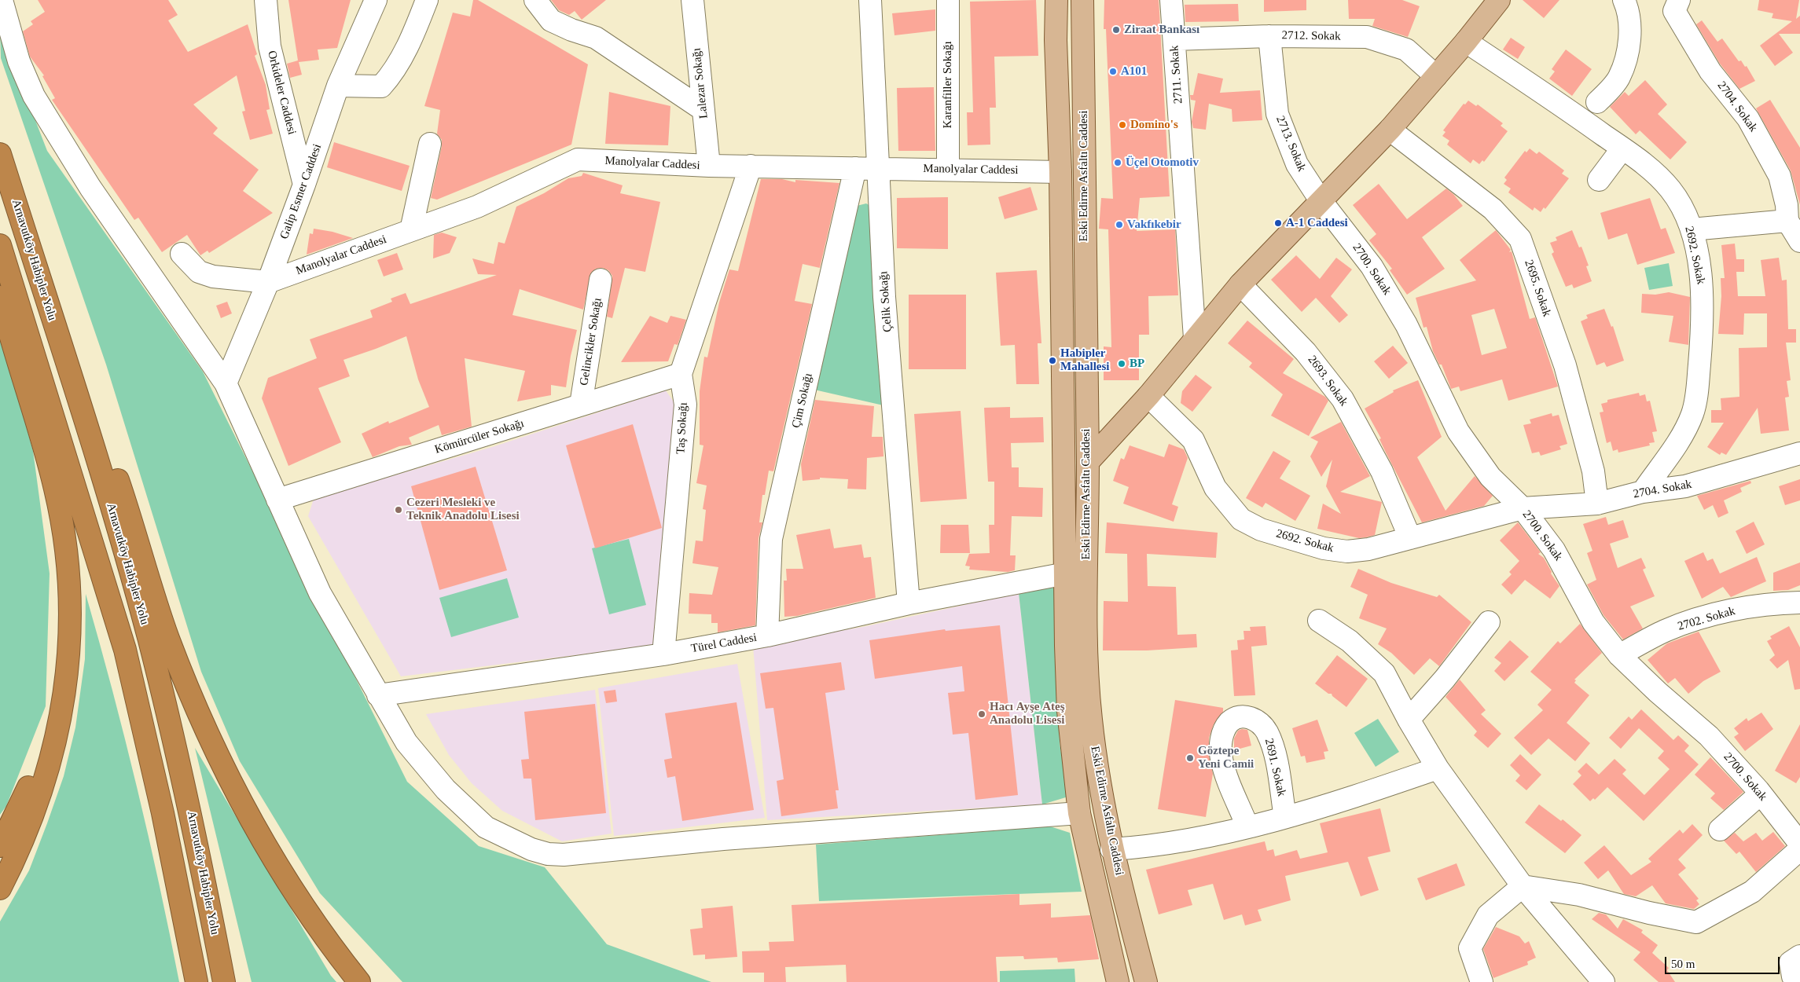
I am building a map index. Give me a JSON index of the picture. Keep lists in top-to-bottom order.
{
  "streets": {
    "highway": ["Arnavutköy Habipler Yolu"],
    "main road": ["Eski Edirne Asfaltı Caddesi"],
    "street": [
      "2712. Sokak",
      "2711. Sokak",
      "Lalezar Sokağı",
      "Karanfiller Sokağı",
      "Orkideler Caddesi",
      "2704. Sokak",
      "2713. Sokak",
      "Manolyalar Caddesi",
      "Galip Esmer Caddesi",
      "2692. Sokak",
      "2700. Sokak",
      "2695. Sokak",
      "Çelik Sokağı",
      "Gelincikler Sokağı",
      "2693. Sokak",
      "Çim Sokağı",
      "Taş Sokağı",
      "Kömürcüler Sokağı",
      "2702. Sokak",
      "Türel Caddesi",
      "2691. Sokak"
    ]
  },
  "crossings": [
    ["2712. Sokak", "2711. Sokak"],
    ["2712. Sokak", "2713. Sokak"],
    ["Lalezar Sokağı", "Manolyalar Caddesi"],
    ["Karanfiller Sokağı", "Manolyalar Caddesi"],
    ["Orkideler Caddesi", "Galip Esmer Caddesi"],
    ["2704. Sokak", "2692. Sokak"],
    ["2704. Sokak", "2700. Sokak"],
    ["2704. Sokak", "2695. Sokak"],
    ["2713. Sokak", "2700. Sokak"],
    ["Manolyalar Caddesi", "Eski Edirne Asfaltı Caddesi"],
    ["Manolyalar Caddesi", "Galip Esmer Caddesi"],
    ["Manolyalar Caddesi", "Çelik Sokağı"],
    ["Manolyalar Caddesi", "Çim Sokağı"],
    ["Manolyalar Caddesi", "Taş Sokağı"],
    ["Eski Edirne Asfaltı Caddesi", "Türel Caddesi"],
    ["2692. Sokak", "2700. Sokak"],
    ["2692. Sokak", "2693. Sokak"],
    ["2700. Sokak", "2702. Sokak"],
    ["Çelik Sokağı", "Türel Caddesi"],
    ["Gelincikler Sokağı", "Kömürcüler Sokağı"],
    ["Çim Sokağı", "Türel Caddesi"],
    ["Taş Sokağı", "Kömürcüler Sokağı"],
    ["Taş Sokağı", "Türel Caddesi"]
  ],
  "places": [
    "Ziraat Bankası",
    "A101",
    "Domino's",
    "Üçel Otomotiv",
    "A-1 Caddesi",
    "Vakfıkebir",
    "Habipler Mahallesi",
    "BP",
    "Cezeri Mesleki ve Teknik Anadolu Lisesi",
    "Hacı Ayşe Ateş Anadolu Lisesi",
    "Göztepe Yeni Camii"
  ],
  "scale_bar": "50 m"
}
